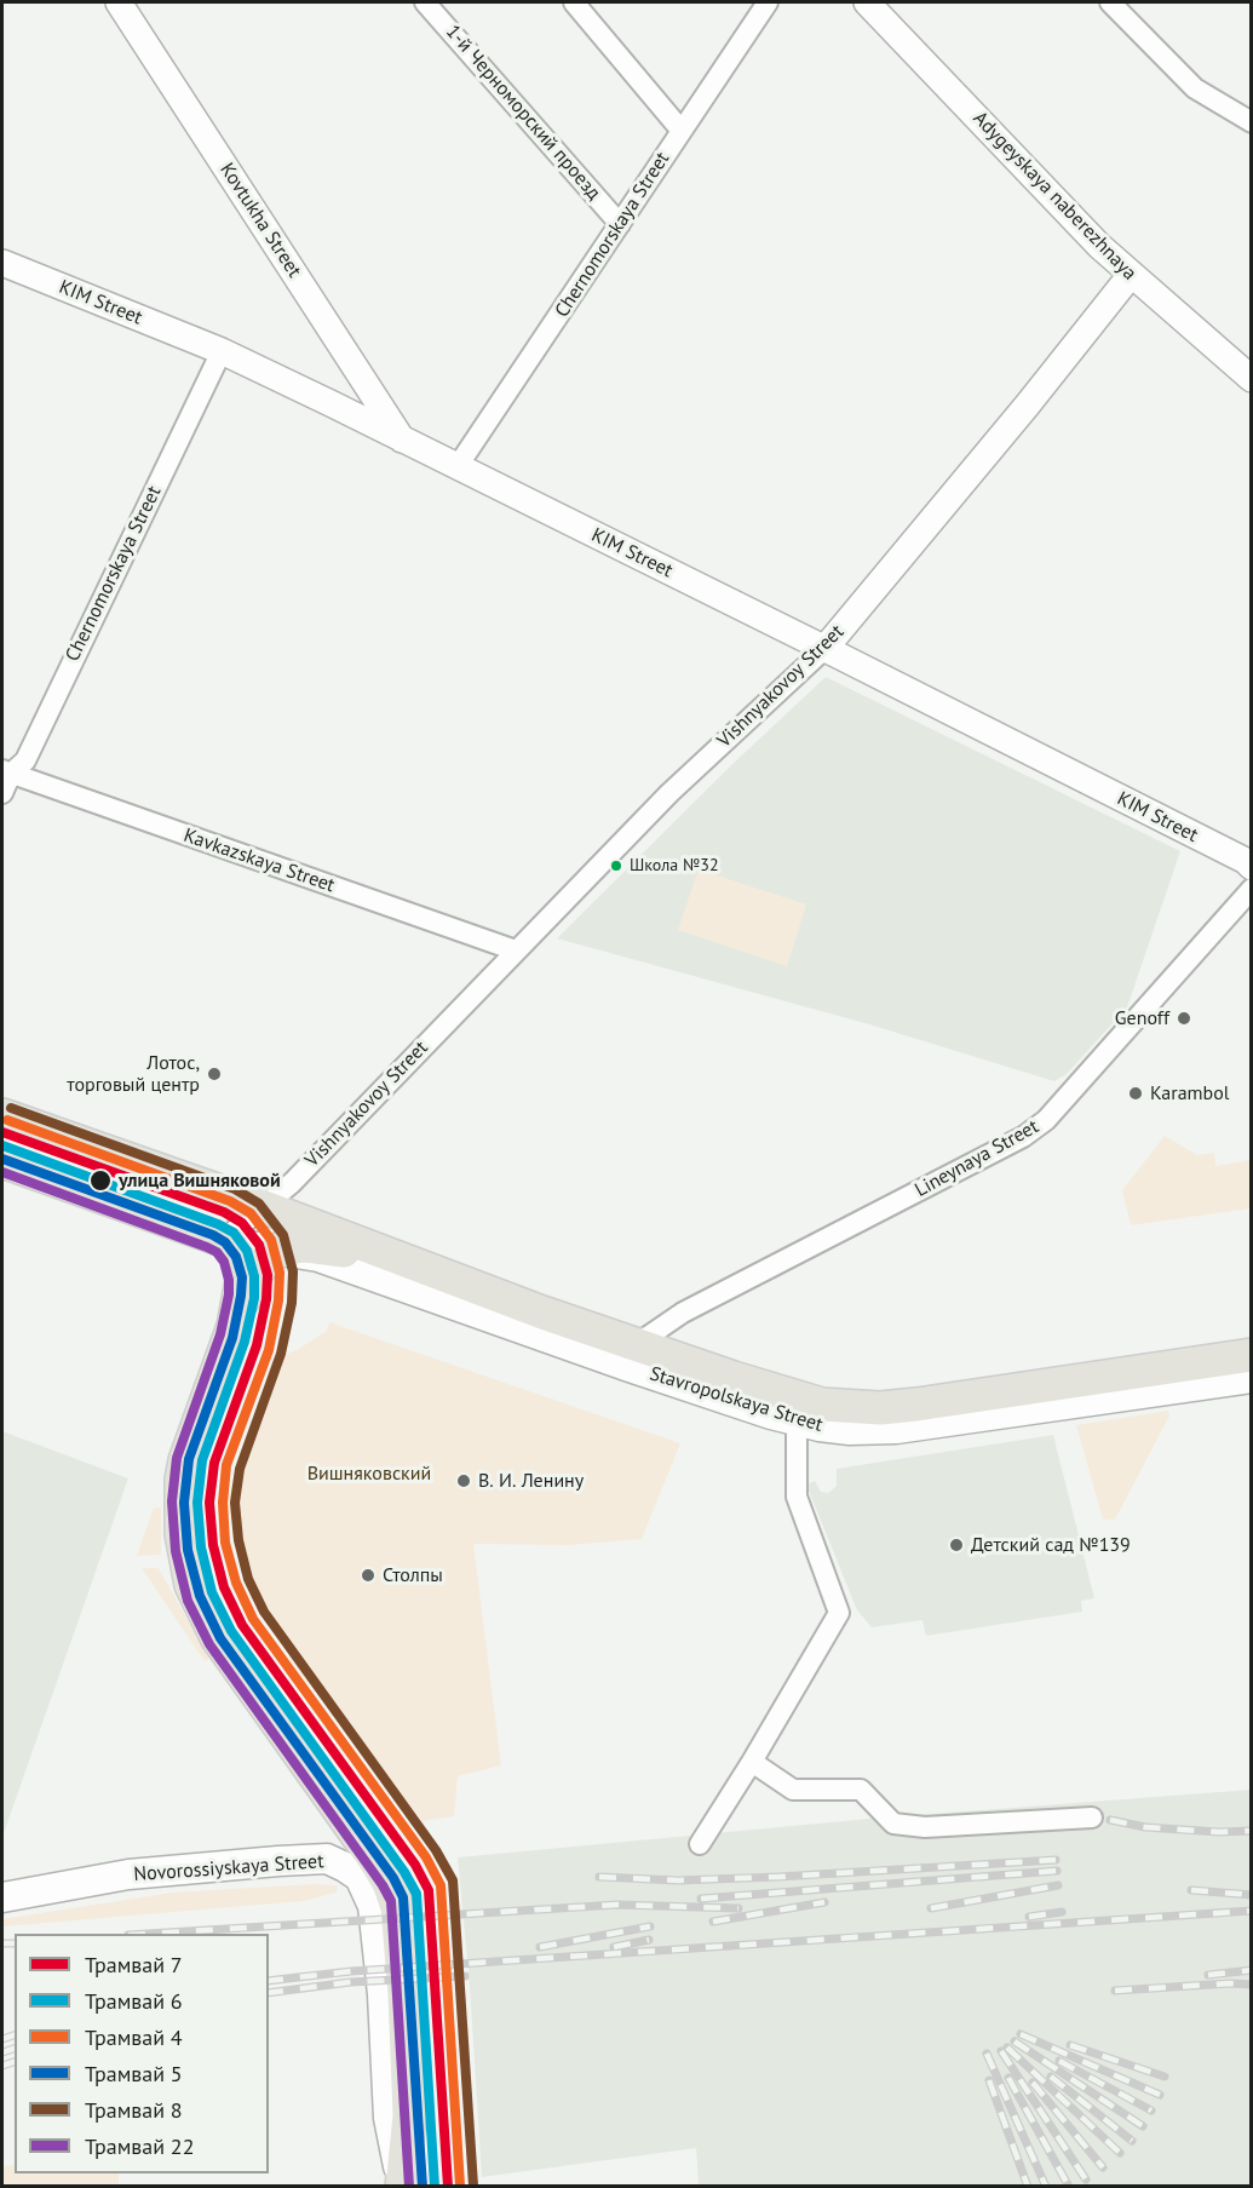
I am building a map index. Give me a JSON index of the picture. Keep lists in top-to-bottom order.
{
  "streets": {
    "main road": ["Stavropolskaya Street", "Novorossiyskaya Street"],
    "street": [
      "1-й Черноморский проезд",
      "Adygeyskaya naberezhnaya",
      "Kovtukha Street",
      "Chernomorskaya Street",
      "KIM Street",
      "Vishnyakovoy Street",
      "Kavkazskaya Street",
      "Lineynaya Street"
    ]
  },
  "crossings": [
    ["1-й Черноморский проезд", "Chernomorskaya Street"],
    ["Adygeyskaya naberezhnaya", "Vishnyakovoy Street"],
    ["Kovtukha Street", "KIM Street"],
    ["Chernomorskaya Street", "KIM Street"],
    ["Chernomorskaya Street", "Kavkazskaya Street"],
    ["KIM Street", "Vishnyakovoy Street"],
    ["Vishnyakovoy Street", "Kavkazskaya Street"],
    ["Vishnyakovoy Street", "Stavropolskaya Street"],
    ["Lineynaya Street", "Stavropolskaya Street"]
  ],
  "parks": ["Вишняковский"],
  "places": [
    "Школа №32",
    "Genoff",
    "Лотос, торговый центр",
    "Karambol",
    "улица Вишняковой",
    "В. И. Ленину",
    "Детский сад №139",
    "Столпы"
  ],
  "lines": [
    "tram line 8",
    "tram line 4",
    "tram line 7",
    "tram line 6",
    "tram line 5",
    "tram line 22"
  ],
  "legend": [
    "Трамвай 7",
    "Трамвай 6",
    "Трамвай 4",
    "Трамвай 5",
    "Трамвай 8",
    "Трамвай 22"
  ]
}
